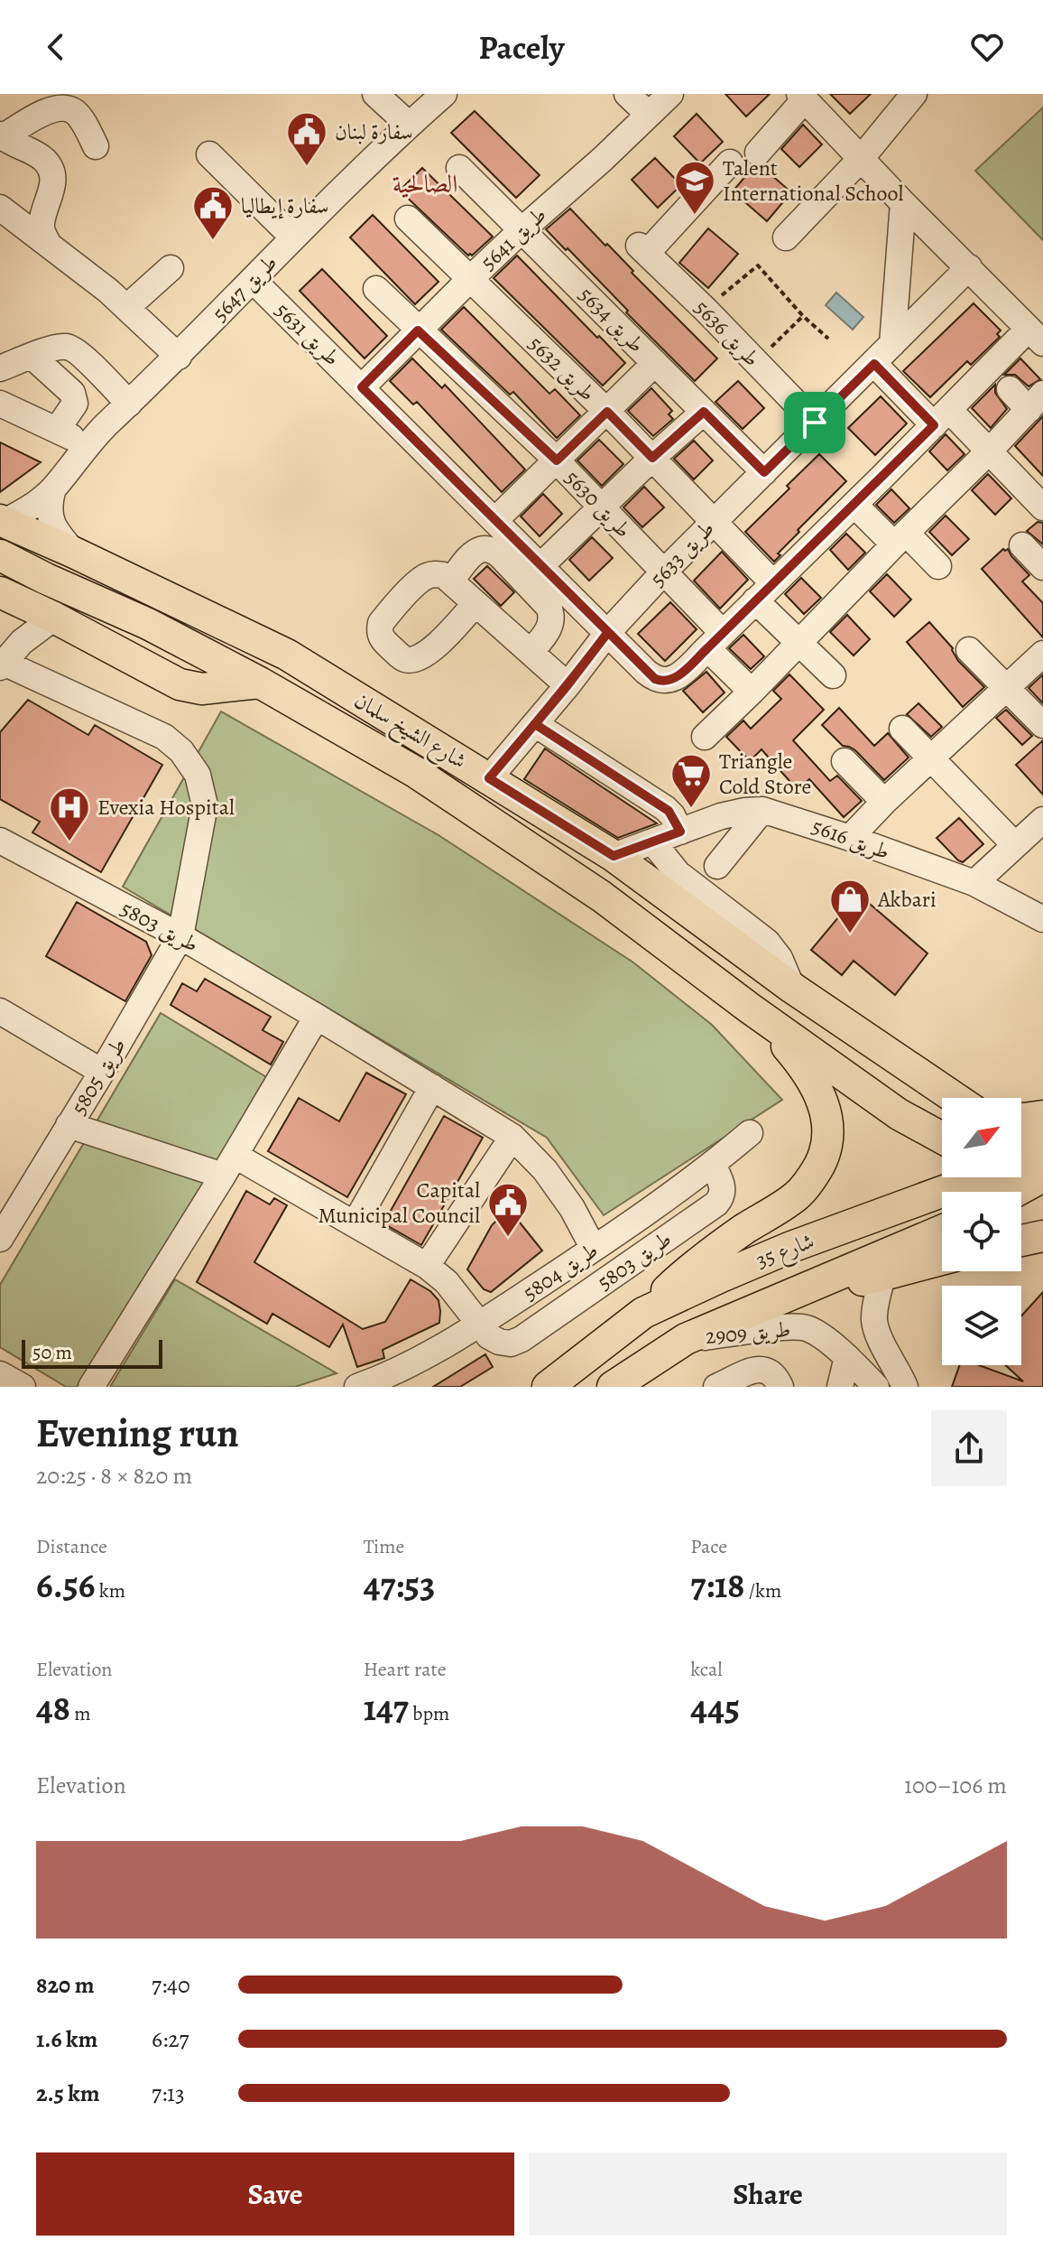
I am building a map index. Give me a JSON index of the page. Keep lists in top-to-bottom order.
{
  "streets": {
    "main road": ["شارع الشيخ سلمان", "شارع 35"],
    "street": [
      "طريق 5641",
      "طريق 5647",
      "طريق 5634",
      "طريق 5636",
      "طريق 5631",
      "طريق 5632",
      "طريق 5630",
      "طريق 5633",
      "طريق 5616",
      "طريق 5803",
      "طريق 5805",
      "طريق 5804",
      "طريق 2909"
    ]
  },
  "crossings": [
    ["طريق 5641", "طريق 5634"],
    ["طريق 5641", "طريق 5631"],
    ["طريق 5641", "طريق 5632"],
    ["طريق 5641", "طريق 5630"],
    ["طريق 5647", "طريق 5631"],
    ["طريق 5647", "شارع الشيخ سلمان"],
    ["طريق 5634", "طريق 5633"],
    ["طريق 5636", "طريق 5633"],
    ["طريق 5631", "طريق 5632"],
    ["طريق 5631", "طريق 5630"],
    ["طريق 5631", "طريق 5633"],
    ["طريق 5632", "طريق 5633"],
    ["طريق 5630", "طريق 5633"],
    ["طريق 5633", "شارع الشيخ سلمان"],
    ["شارع الشيخ سلمان", "طريق 5616"],
    ["طريق 5803", "طريق 5805"],
    ["طريق 5803", "طريق 5804"],
    ["شارع 35", "طريق 2909"]
  ],
  "districts": ["الصالحية"],
  "places": {
    "public building": ["سفارة لبنان", "سفارة إيطاليا", "Capital Municipal Council"],
    "school or university": ["Talent International School"],
    "supermarket": ["Triangle Cold Store"],
    "hospital": ["Evexia Hospital"],
    "shop": ["Akbari"]
  },
  "scale_bar": "50 m",
  "north": "top right",
  "page": {
    "header": "Pacely",
    "scale": "50 m",
    "heading": ["Evening run", "20:25 · 8 × 820 m"],
    "stats": [
      ["Distance", "6.56 km"],
      ["Time", "47:53"],
      ["Pace", "7:18 /km"],
      ["Elevation", "48 m"],
      ["Heart rate", "147 bpm"],
      ["kcal", "445"]
    ],
    "chart": ["Elevation", "100–106 m"],
    "list": [
      {
        "name": "820 m",
        "note": "7:40"
      },
      {
        "name": "1.6 km",
        "note": "6:27"
      },
      {
        "name": "2.5 km",
        "note": "7:13"
      }
    ],
    "buttons": ["Save", "Share"]
  }
}
